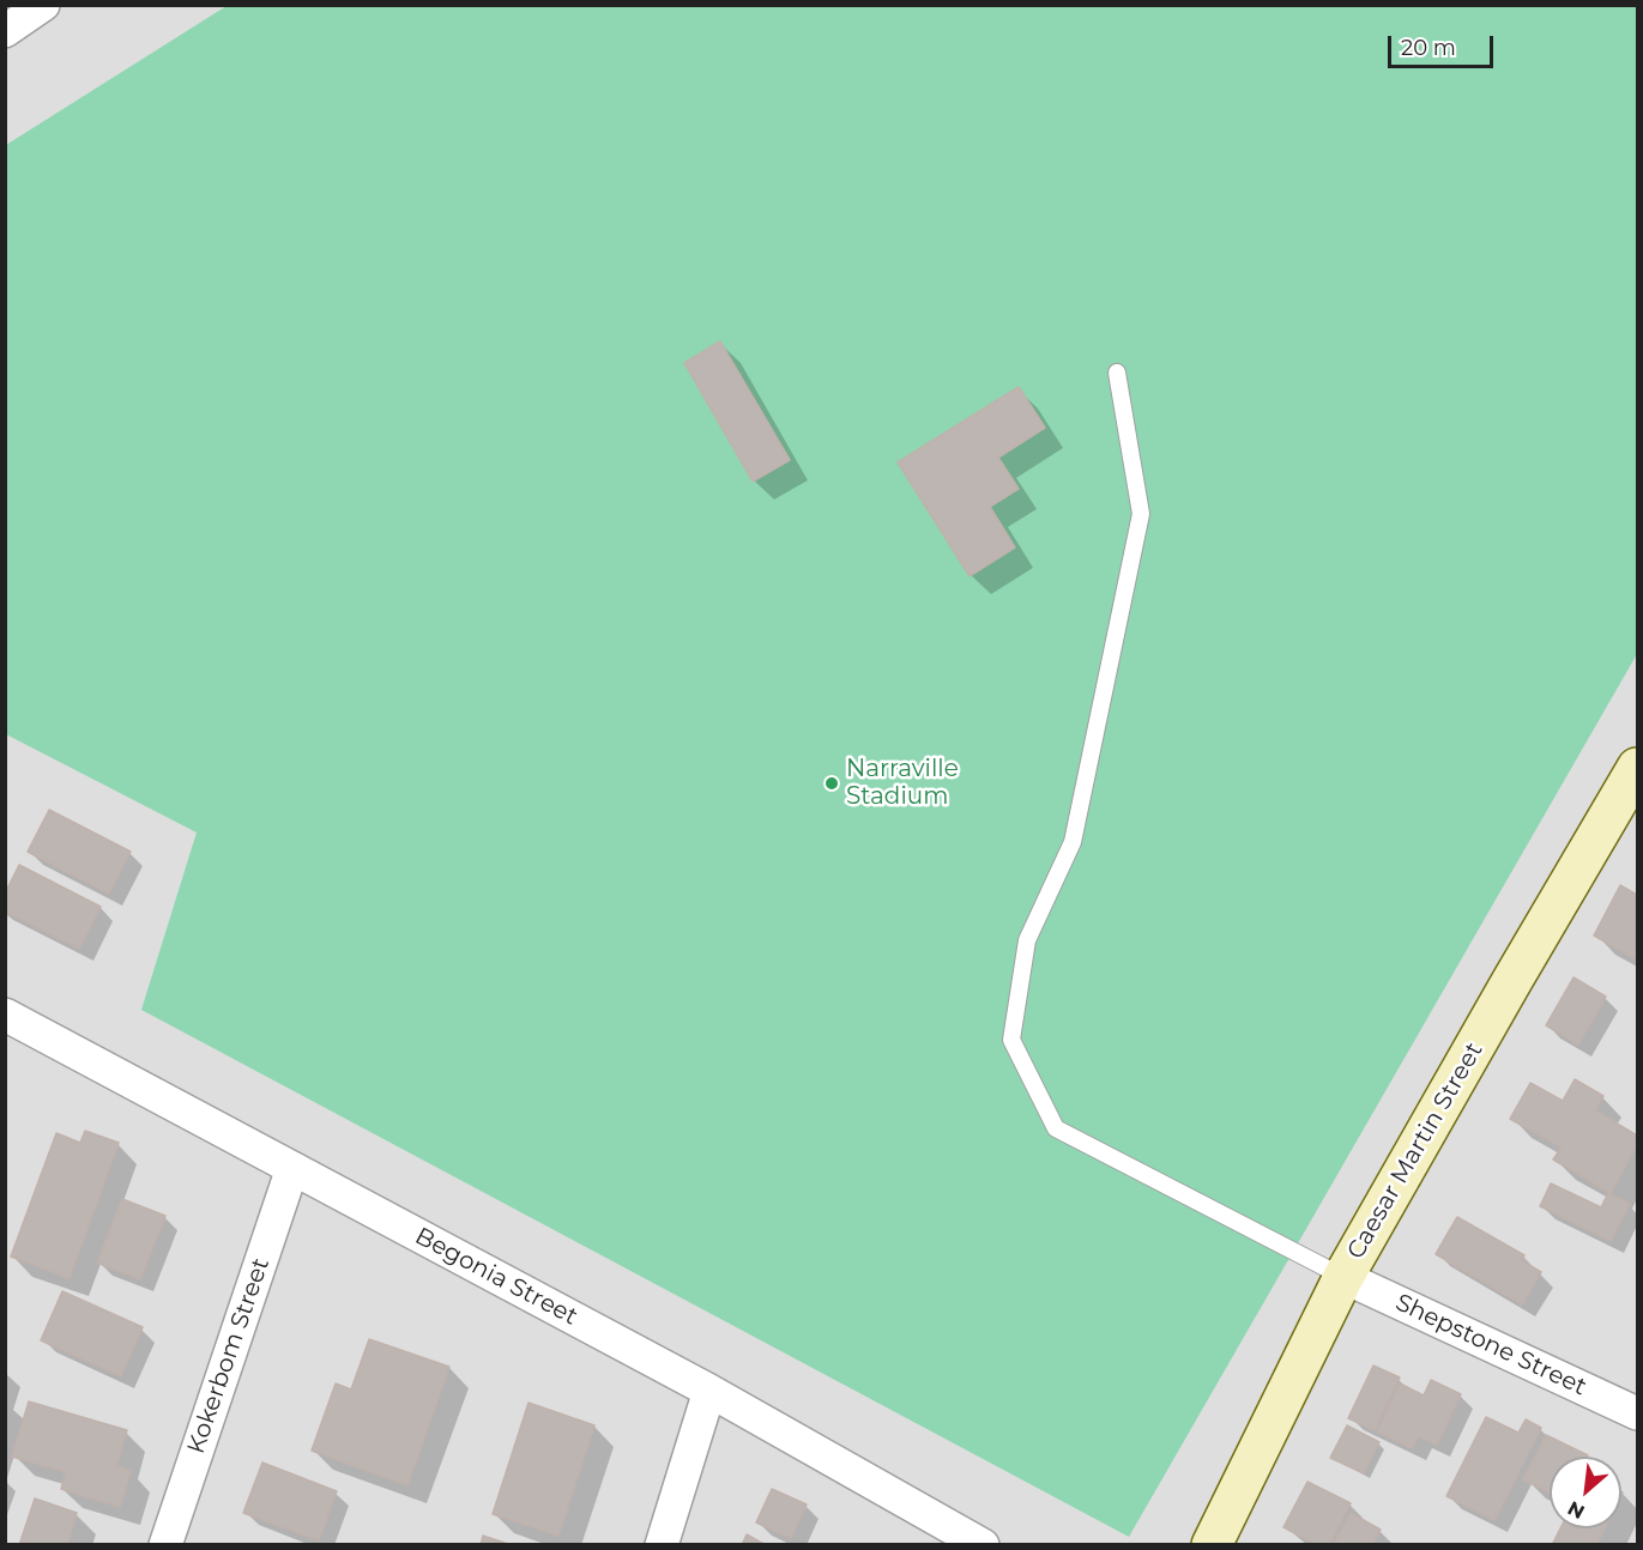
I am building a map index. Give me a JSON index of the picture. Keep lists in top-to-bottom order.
{
  "streets": {
    "street": [
      "Caesar Martin Street",
      "Begonia Street",
      "Shepstone Street",
      "Kokerbom Street"
    ]
  },
  "crossings": [
    ["Caesar Martin Street", "Shepstone Street"],
    ["Begonia Street", "Kokerbom Street"]
  ],
  "places": ["Narraville Stadium"],
  "scale_bar": "20 m",
  "north": "bottom left"
}
